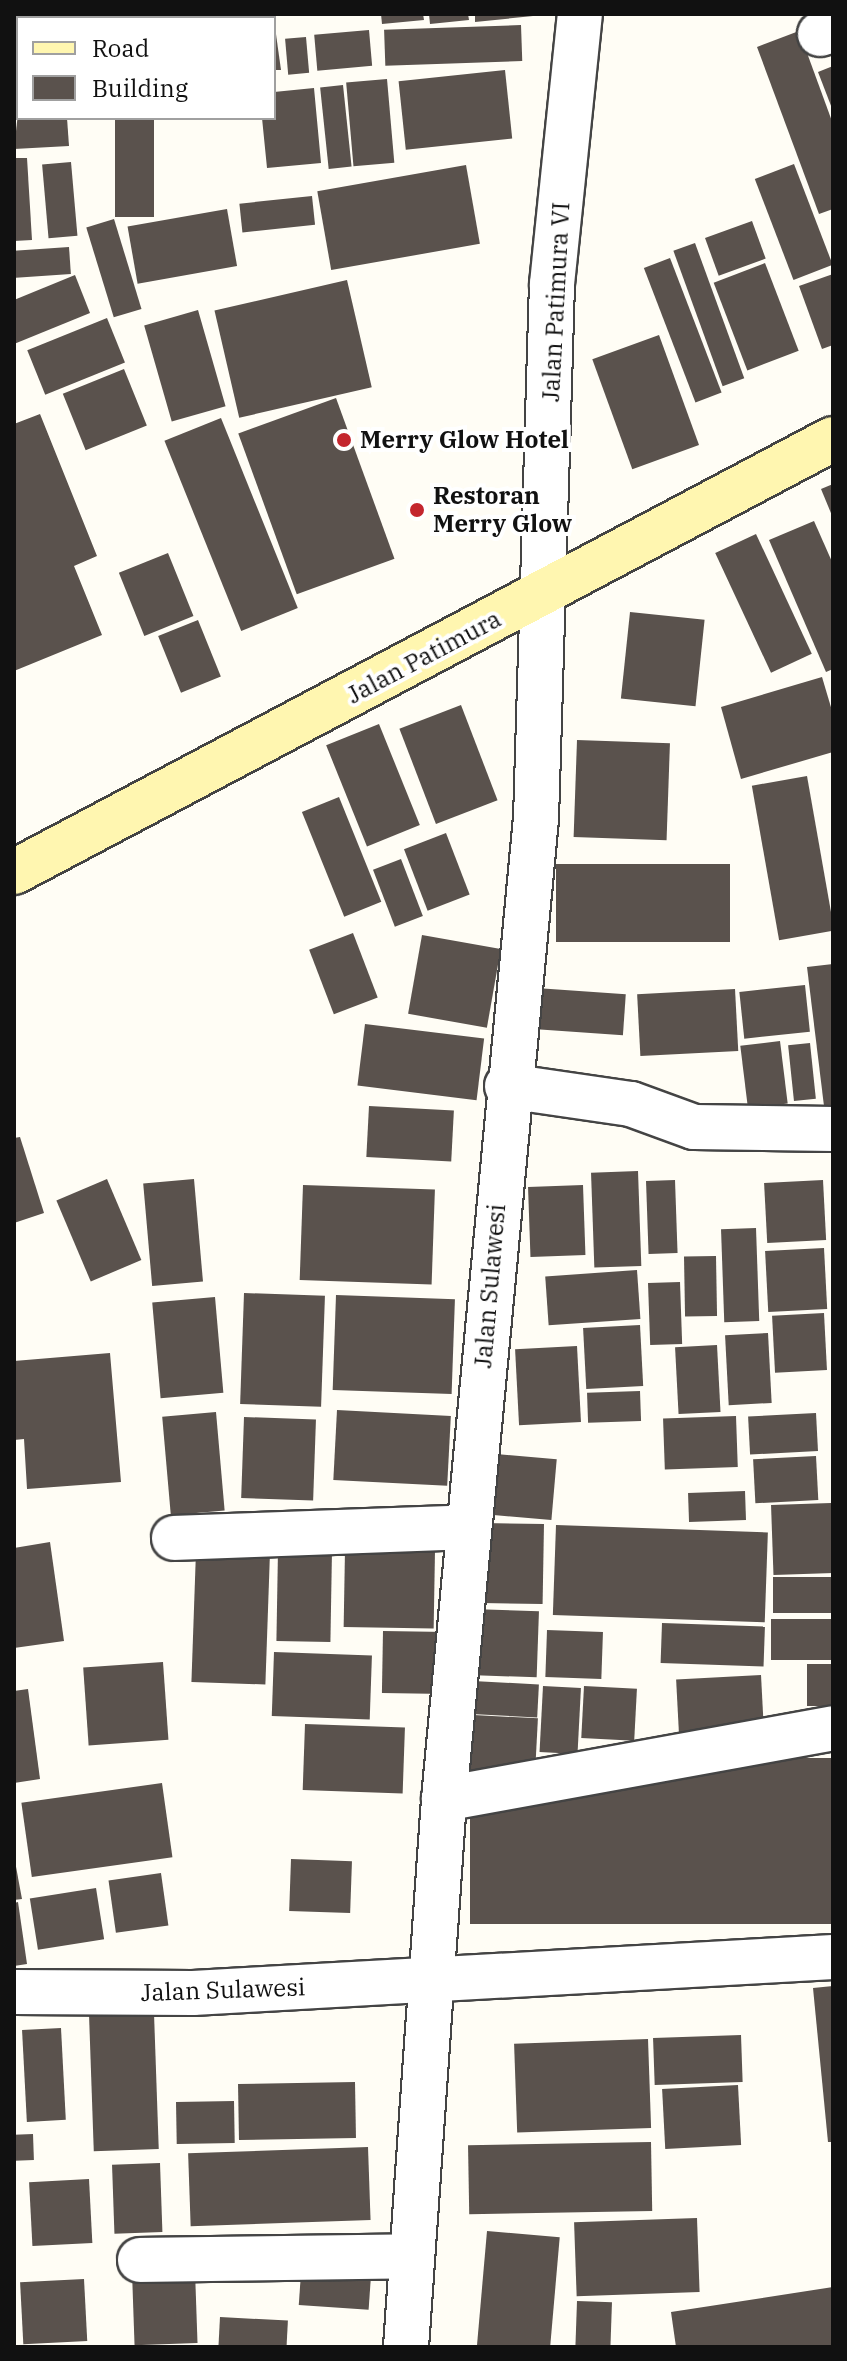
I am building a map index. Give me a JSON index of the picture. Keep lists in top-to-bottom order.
{
  "streets": {
    "main road": ["Jalan Patimura"],
    "street": ["Jalan Patimura VI", "Jalan Sulawesi"]
  },
  "crossings": [
    ["Jalan Patimura VI", "Jalan Patimura"],
    ["Jalan Patimura VI", "Jalan Sulawesi"],
    ["Jalan Patimura", "Jalan Sulawesi"]
  ],
  "places": ["Merry Glow Hotel", "Restoran Merry Glow"],
  "legend": ["Road", "Building"]
}
